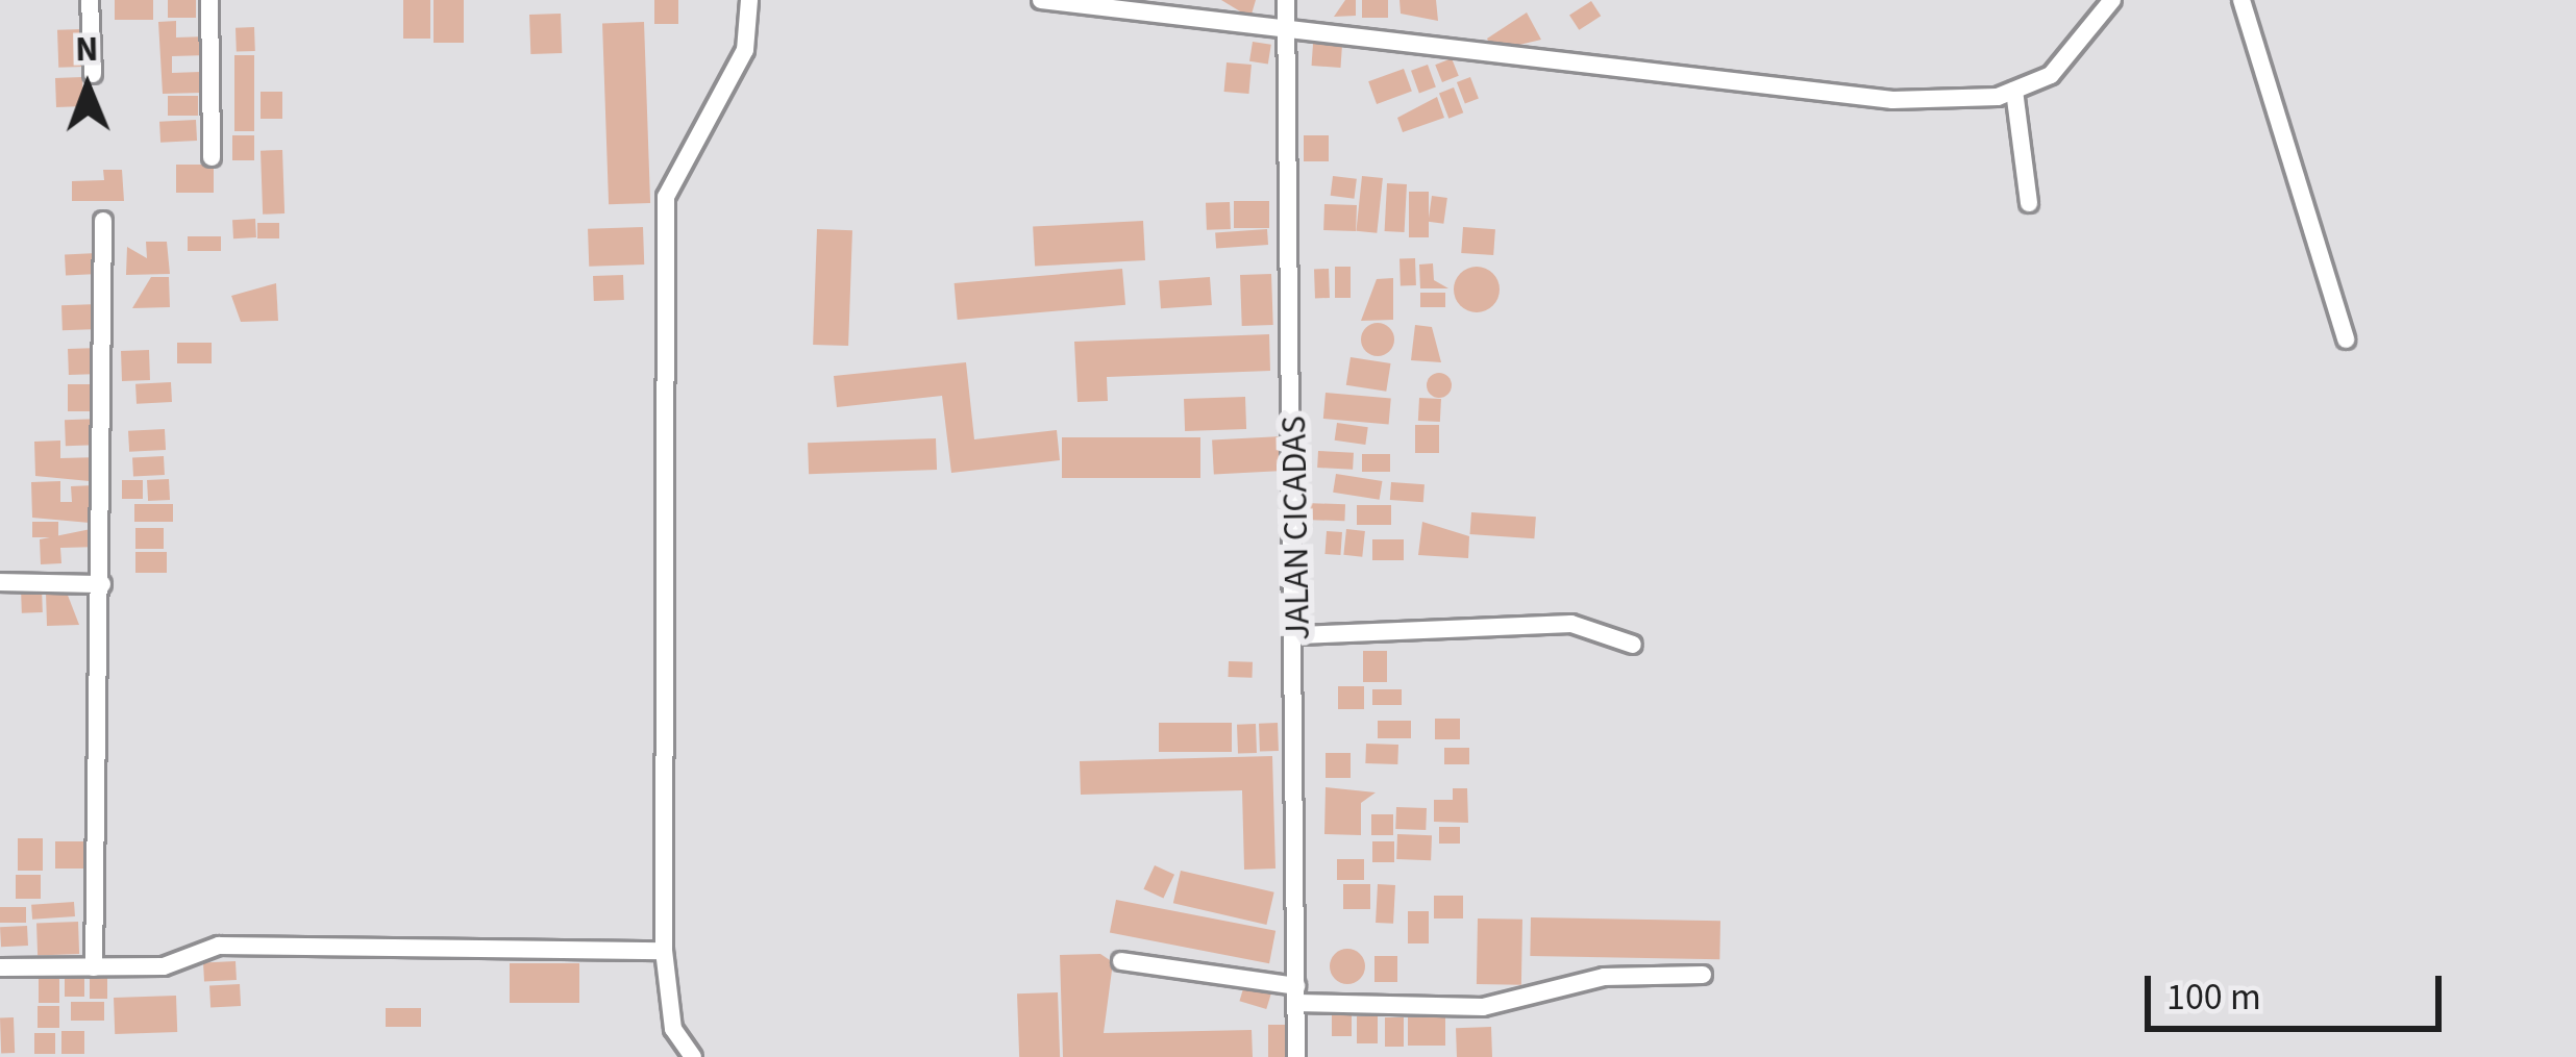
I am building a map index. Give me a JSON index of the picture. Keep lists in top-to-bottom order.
{
  "streets": {
    "street": ["JALAN CICADAS"]
  },
  "scale_bar": "100 m",
  "north": "top"
}
